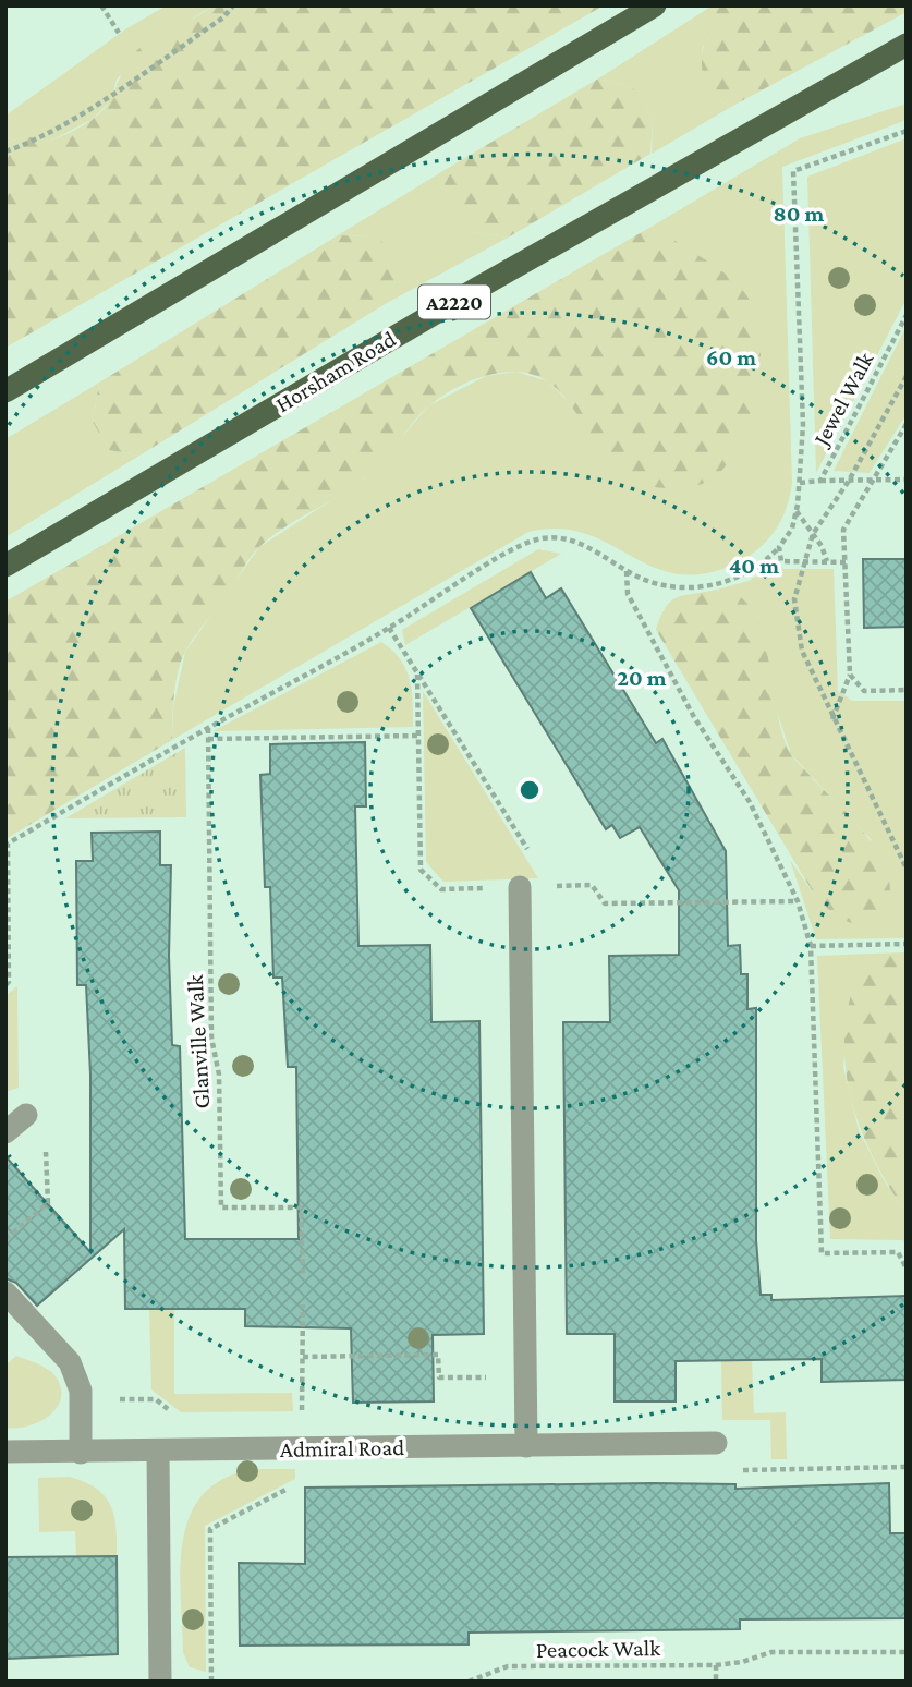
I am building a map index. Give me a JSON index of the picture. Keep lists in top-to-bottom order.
{
  "streets": {
    "main road": ["A2220", "Horsham Road"],
    "street": ["Admiral Road"],
    "path": ["Jewel Walk", "Glanville Walk", "Peacock Walk"]
  },
  "rings": [
    "80 m",
    "60 m",
    "40 m",
    "20 m"
  ]
}
